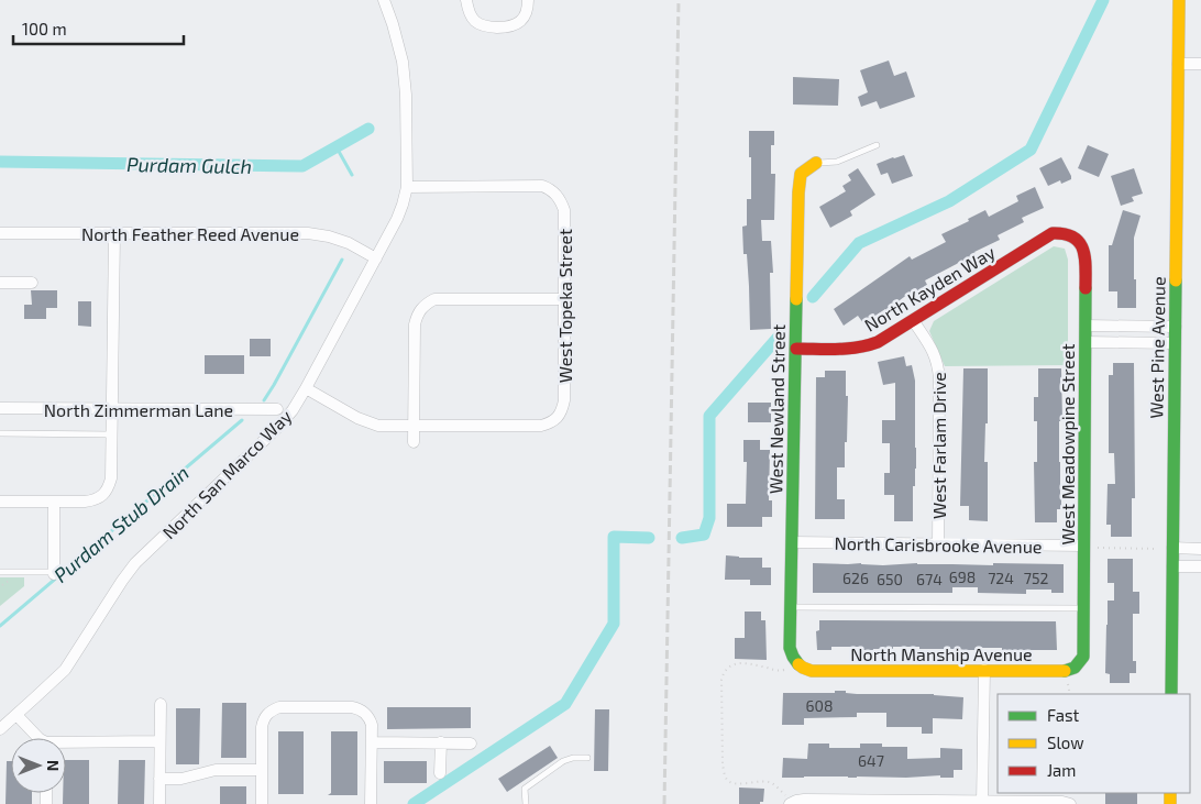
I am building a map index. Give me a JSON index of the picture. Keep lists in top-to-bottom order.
{
  "streets": {
    "street": [
      "North Feather Reed Avenue",
      "North Kayden Way",
      "West Topeka Street",
      "West Pine Avenue",
      "North Zimmerman Lane",
      "West Newland Street",
      "West Meadowpine Street",
      "West Farlam Drive",
      "North San Marco Way",
      "North Carisbrooke Avenue",
      "North Manship Avenue"
    ]
  },
  "crossings": [
    ["North Feather Reed Avenue", "North San Marco Way"],
    ["North Kayden Way", "West Newland Street"],
    ["North Kayden Way", "West Meadowpine Street"],
    ["North Kayden Way", "West Farlam Drive"],
    ["West Topeka Street", "North San Marco Way"],
    ["West Newland Street", "North Carisbrooke Avenue"],
    ["West Newland Street", "North Manship Avenue"],
    ["West Meadowpine Street", "North Carisbrooke Avenue"],
    ["West Meadowpine Street", "North Manship Avenue"],
    ["West Farlam Drive", "North Carisbrooke Avenue"]
  ],
  "water": ["Purdam Gulch", "Purdam Stub Drain"],
  "house_numbers": [
    "698",
    "626",
    "724",
    "752",
    "650",
    "674",
    "608",
    "647"
  ],
  "legend": ["Fast", "Slow", "Jam"],
  "scale_bar": "100 m",
  "north": "right"
}
